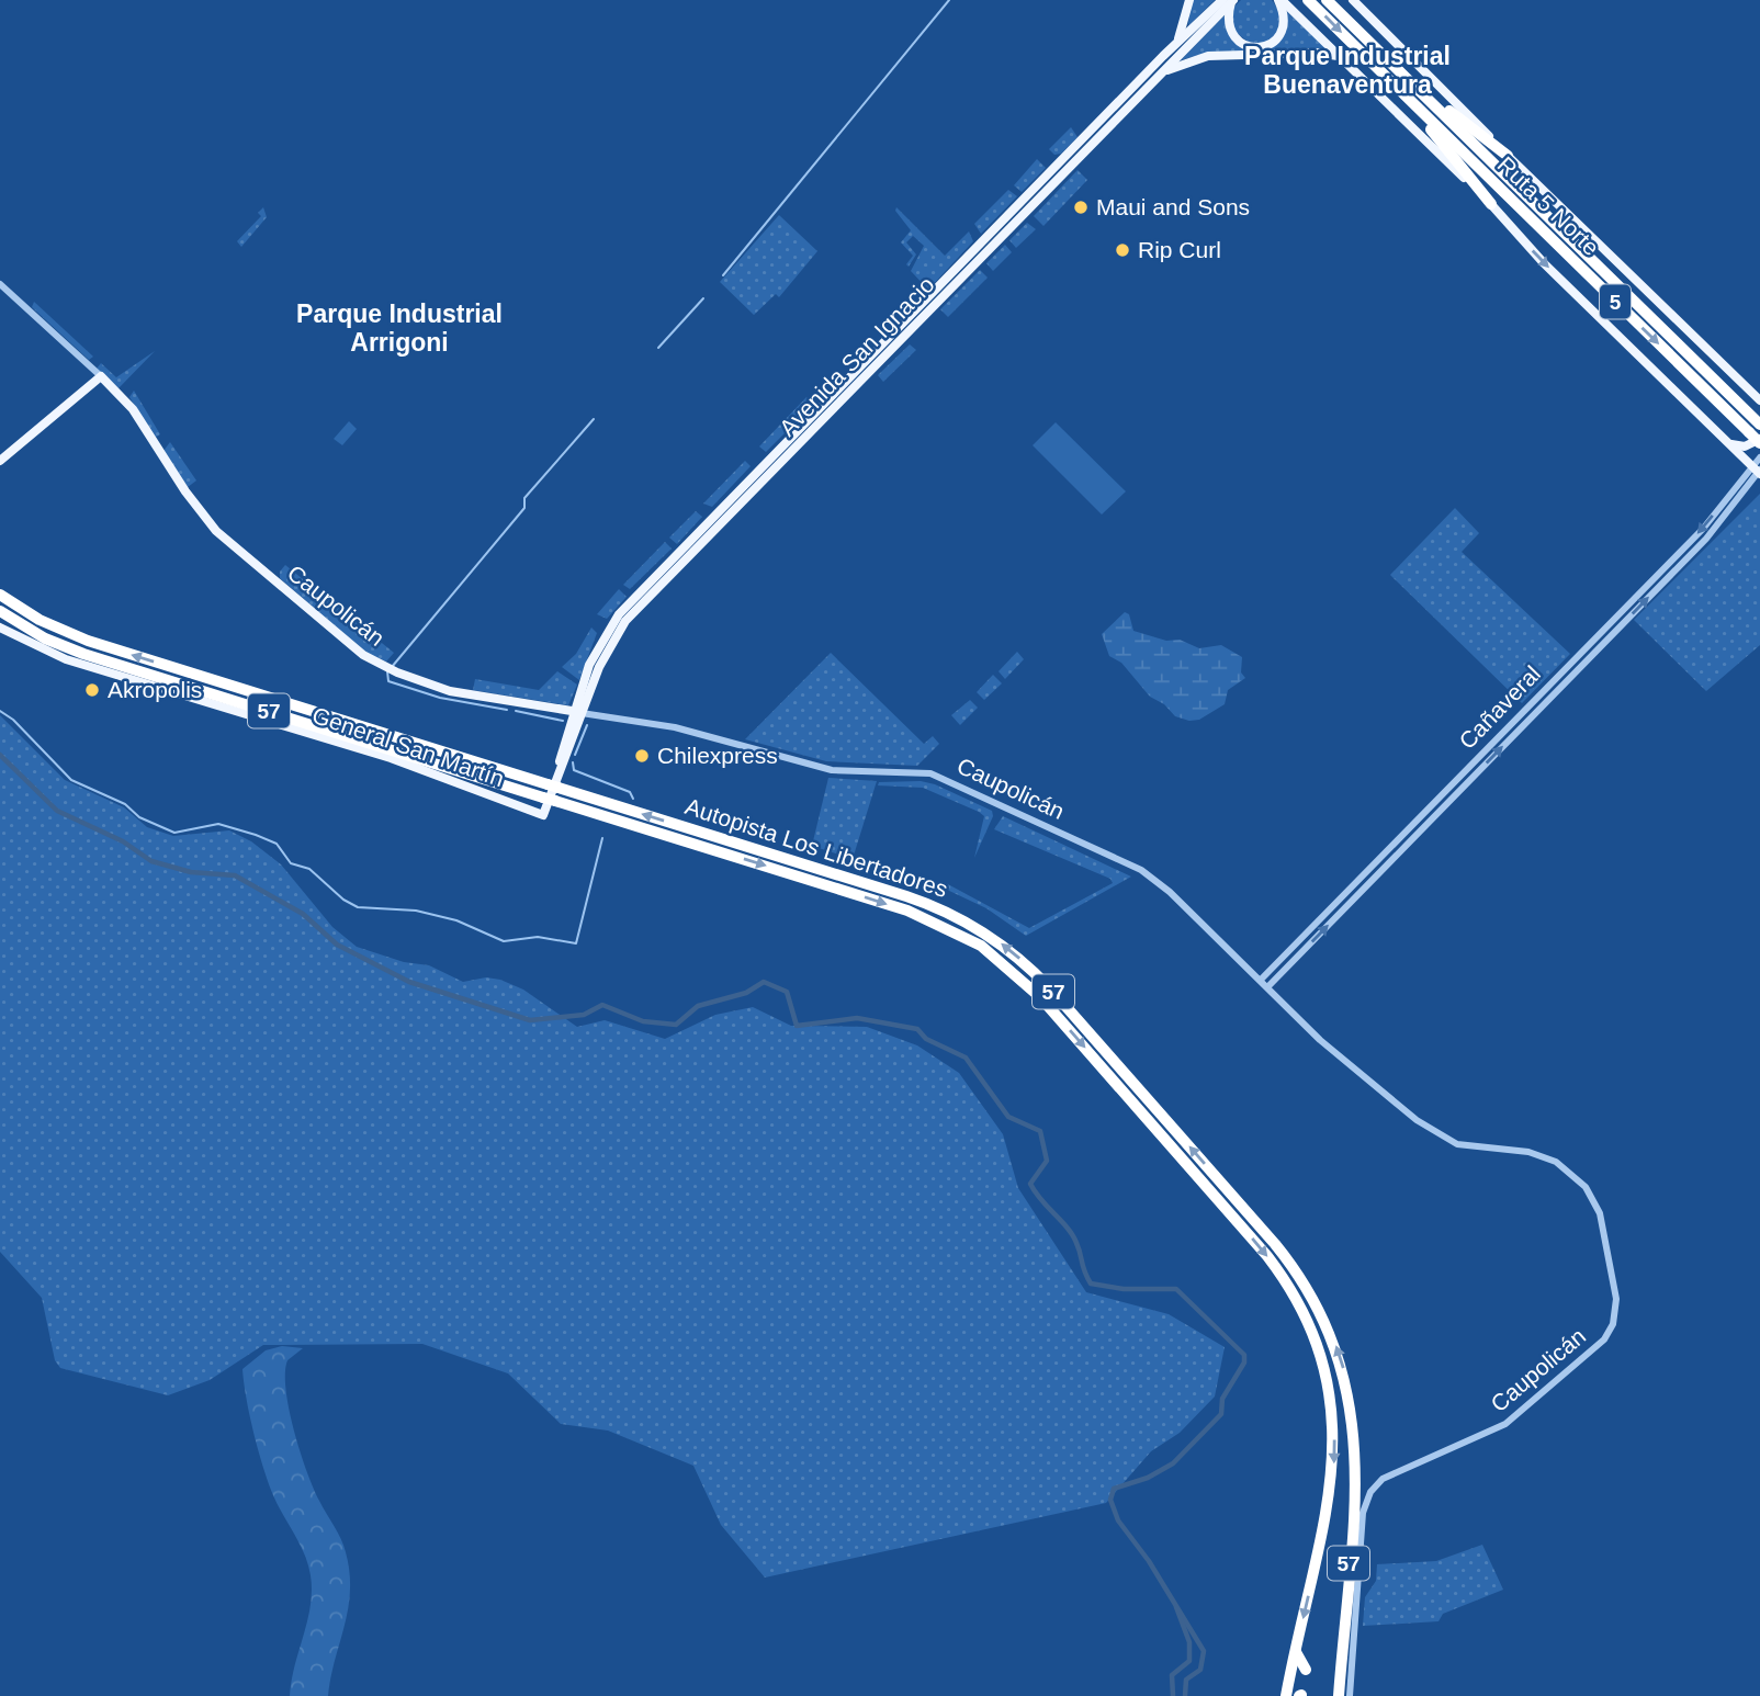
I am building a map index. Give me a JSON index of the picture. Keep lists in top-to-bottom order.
{
  "streets": {
    "highway": [
      "Ruta 5 Norte",
      "5",
      "57",
      "Autopista Los Libertadores"
    ],
    "main road": ["Avenida San Ignacio", "Caupolicán", "General San Martín"],
    "street": ["Cañaveral"]
  },
  "crossings": [
    ["Avenida San Ignacio", "Caupolicán"],
    ["Avenida San Ignacio", "General San Martín"],
    ["Caupolicán", "Cañaveral"]
  ],
  "districts": ["Parque Industrial Buenaventura", "Parque Industrial Arrigoni"],
  "places": [
    "Maui and Sons",
    "Rip Curl",
    "Akropolis",
    "Chilexpress"
  ]
}
